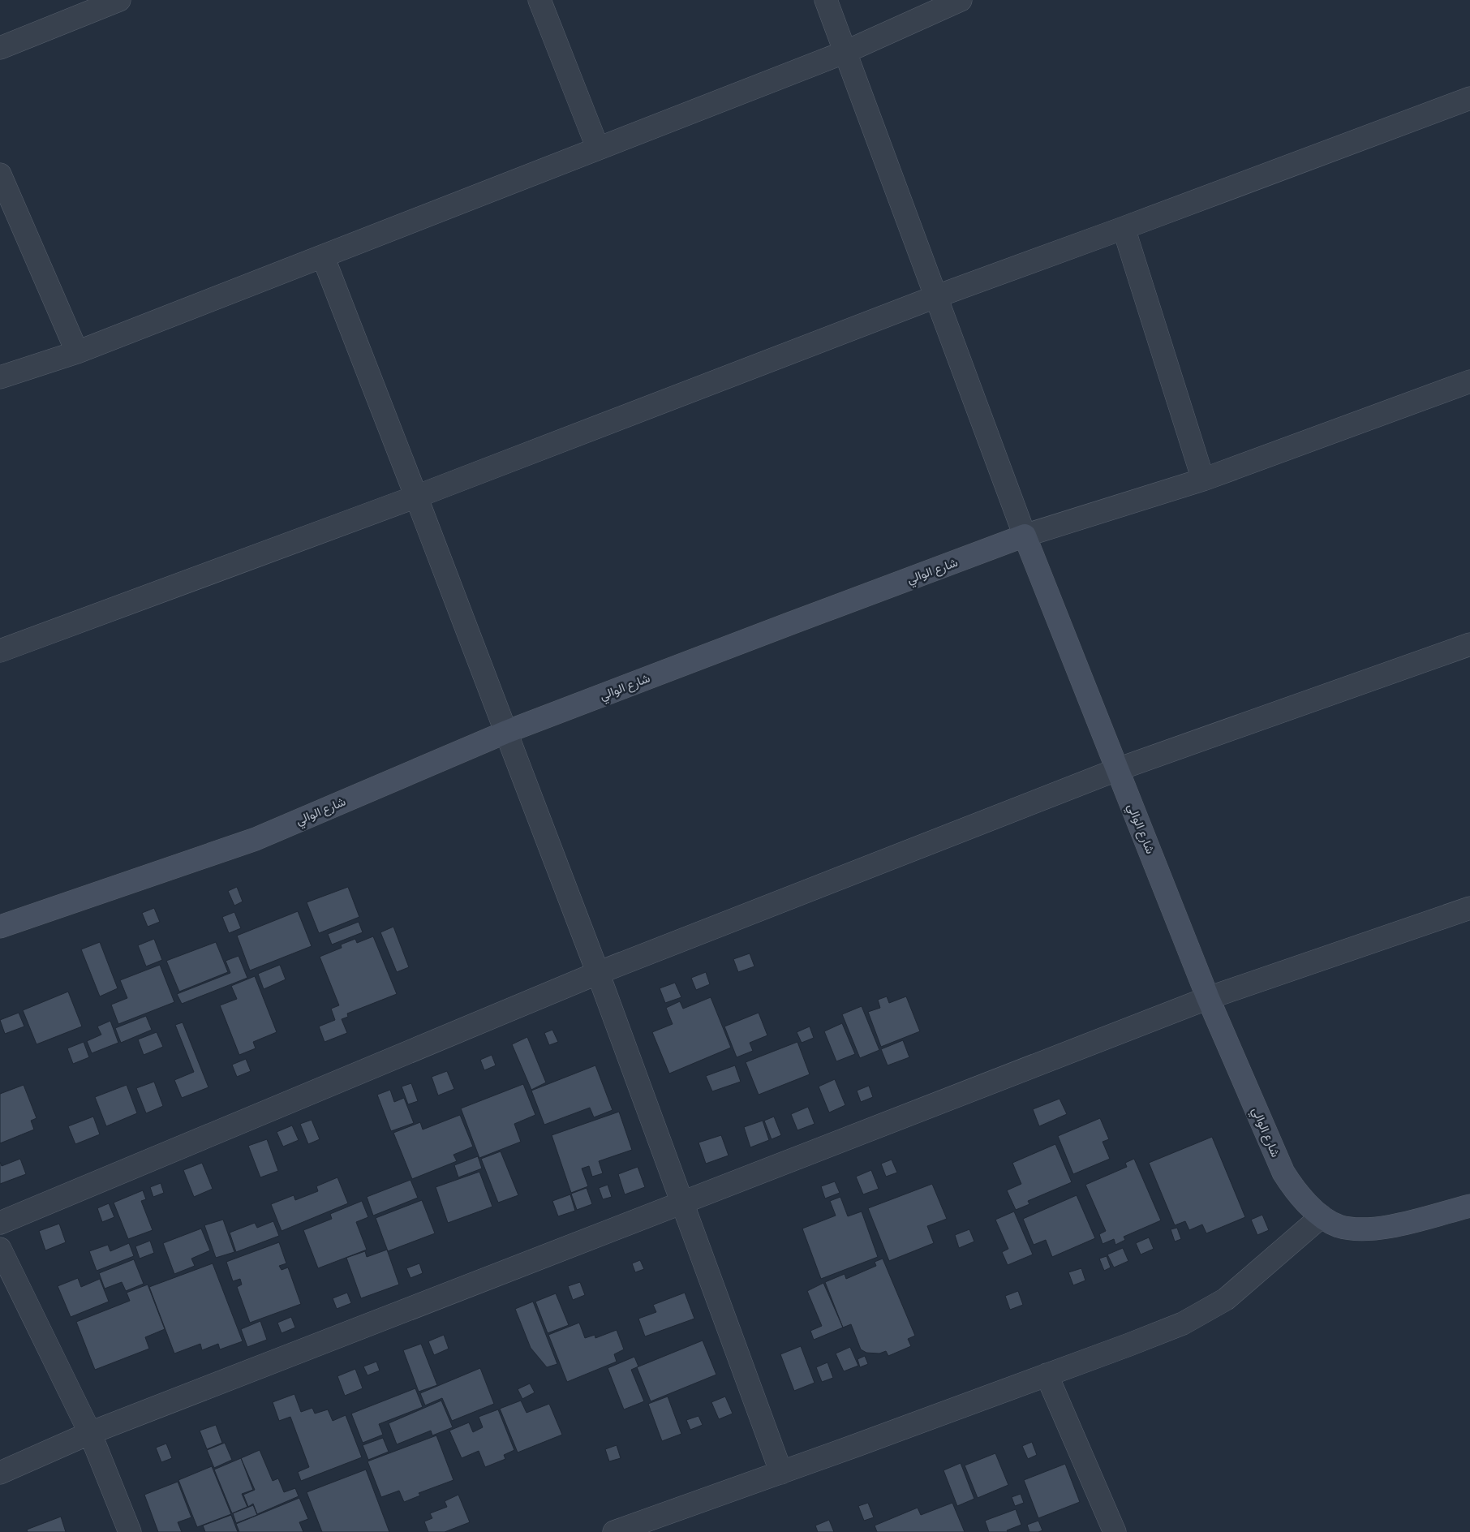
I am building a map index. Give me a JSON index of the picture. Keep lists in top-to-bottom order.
{
  "streets": {
    "main road": ["شارع الوالي"]
  }
}
